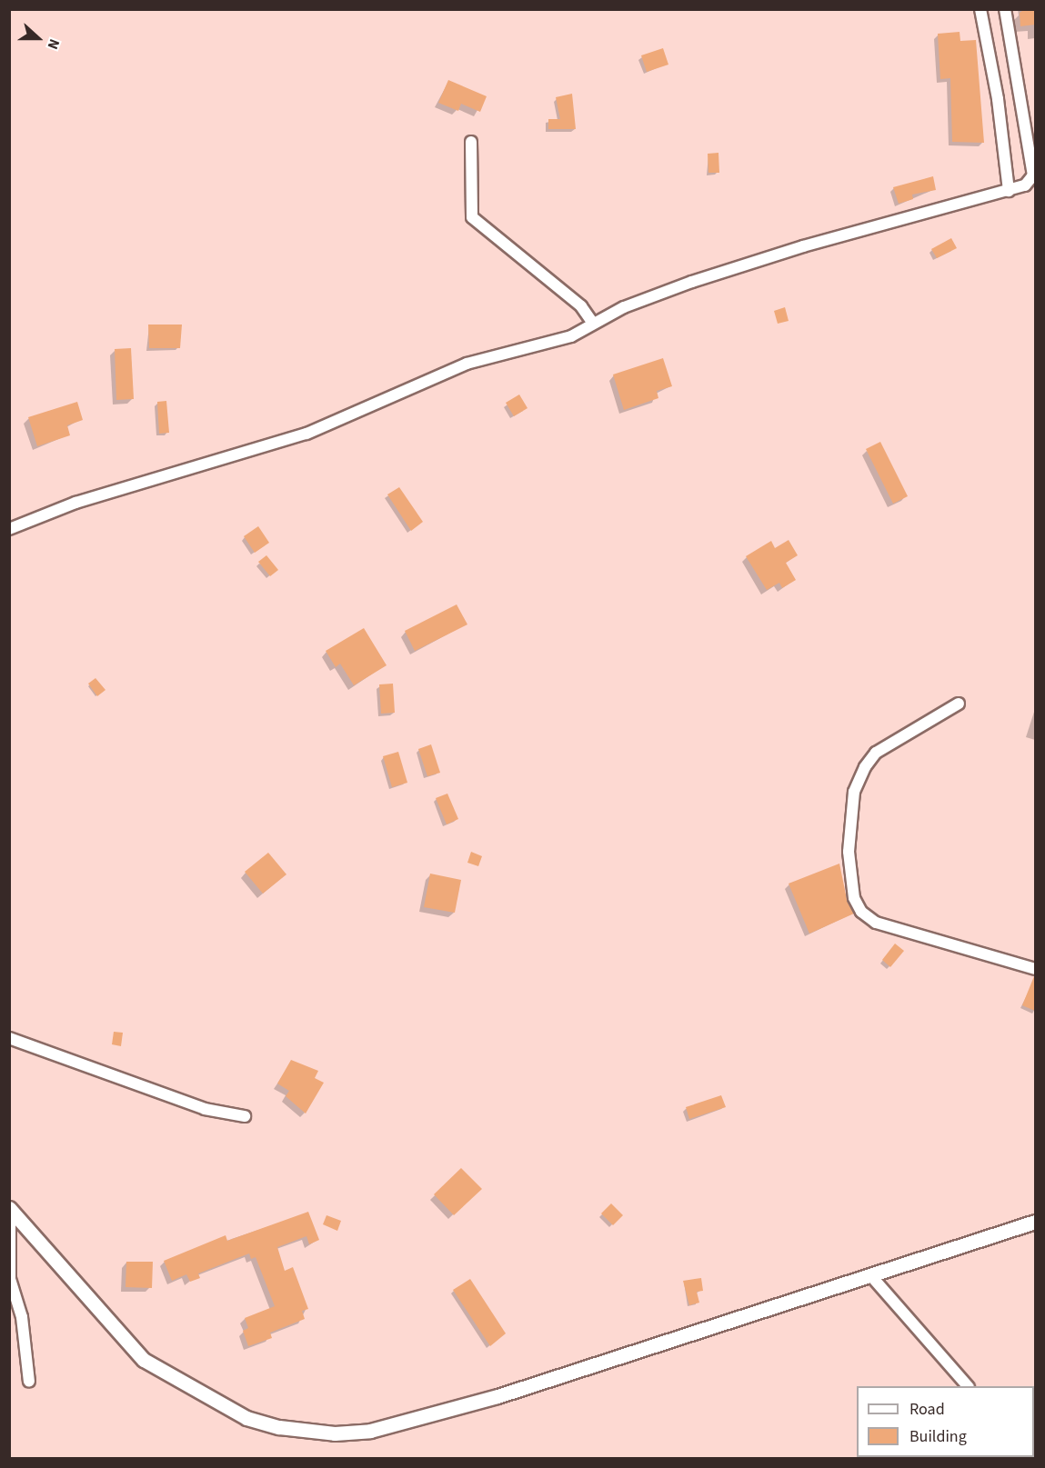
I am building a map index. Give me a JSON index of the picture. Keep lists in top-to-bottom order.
{
  "legend": ["Road", "Building"],
  "north": "right"
}
